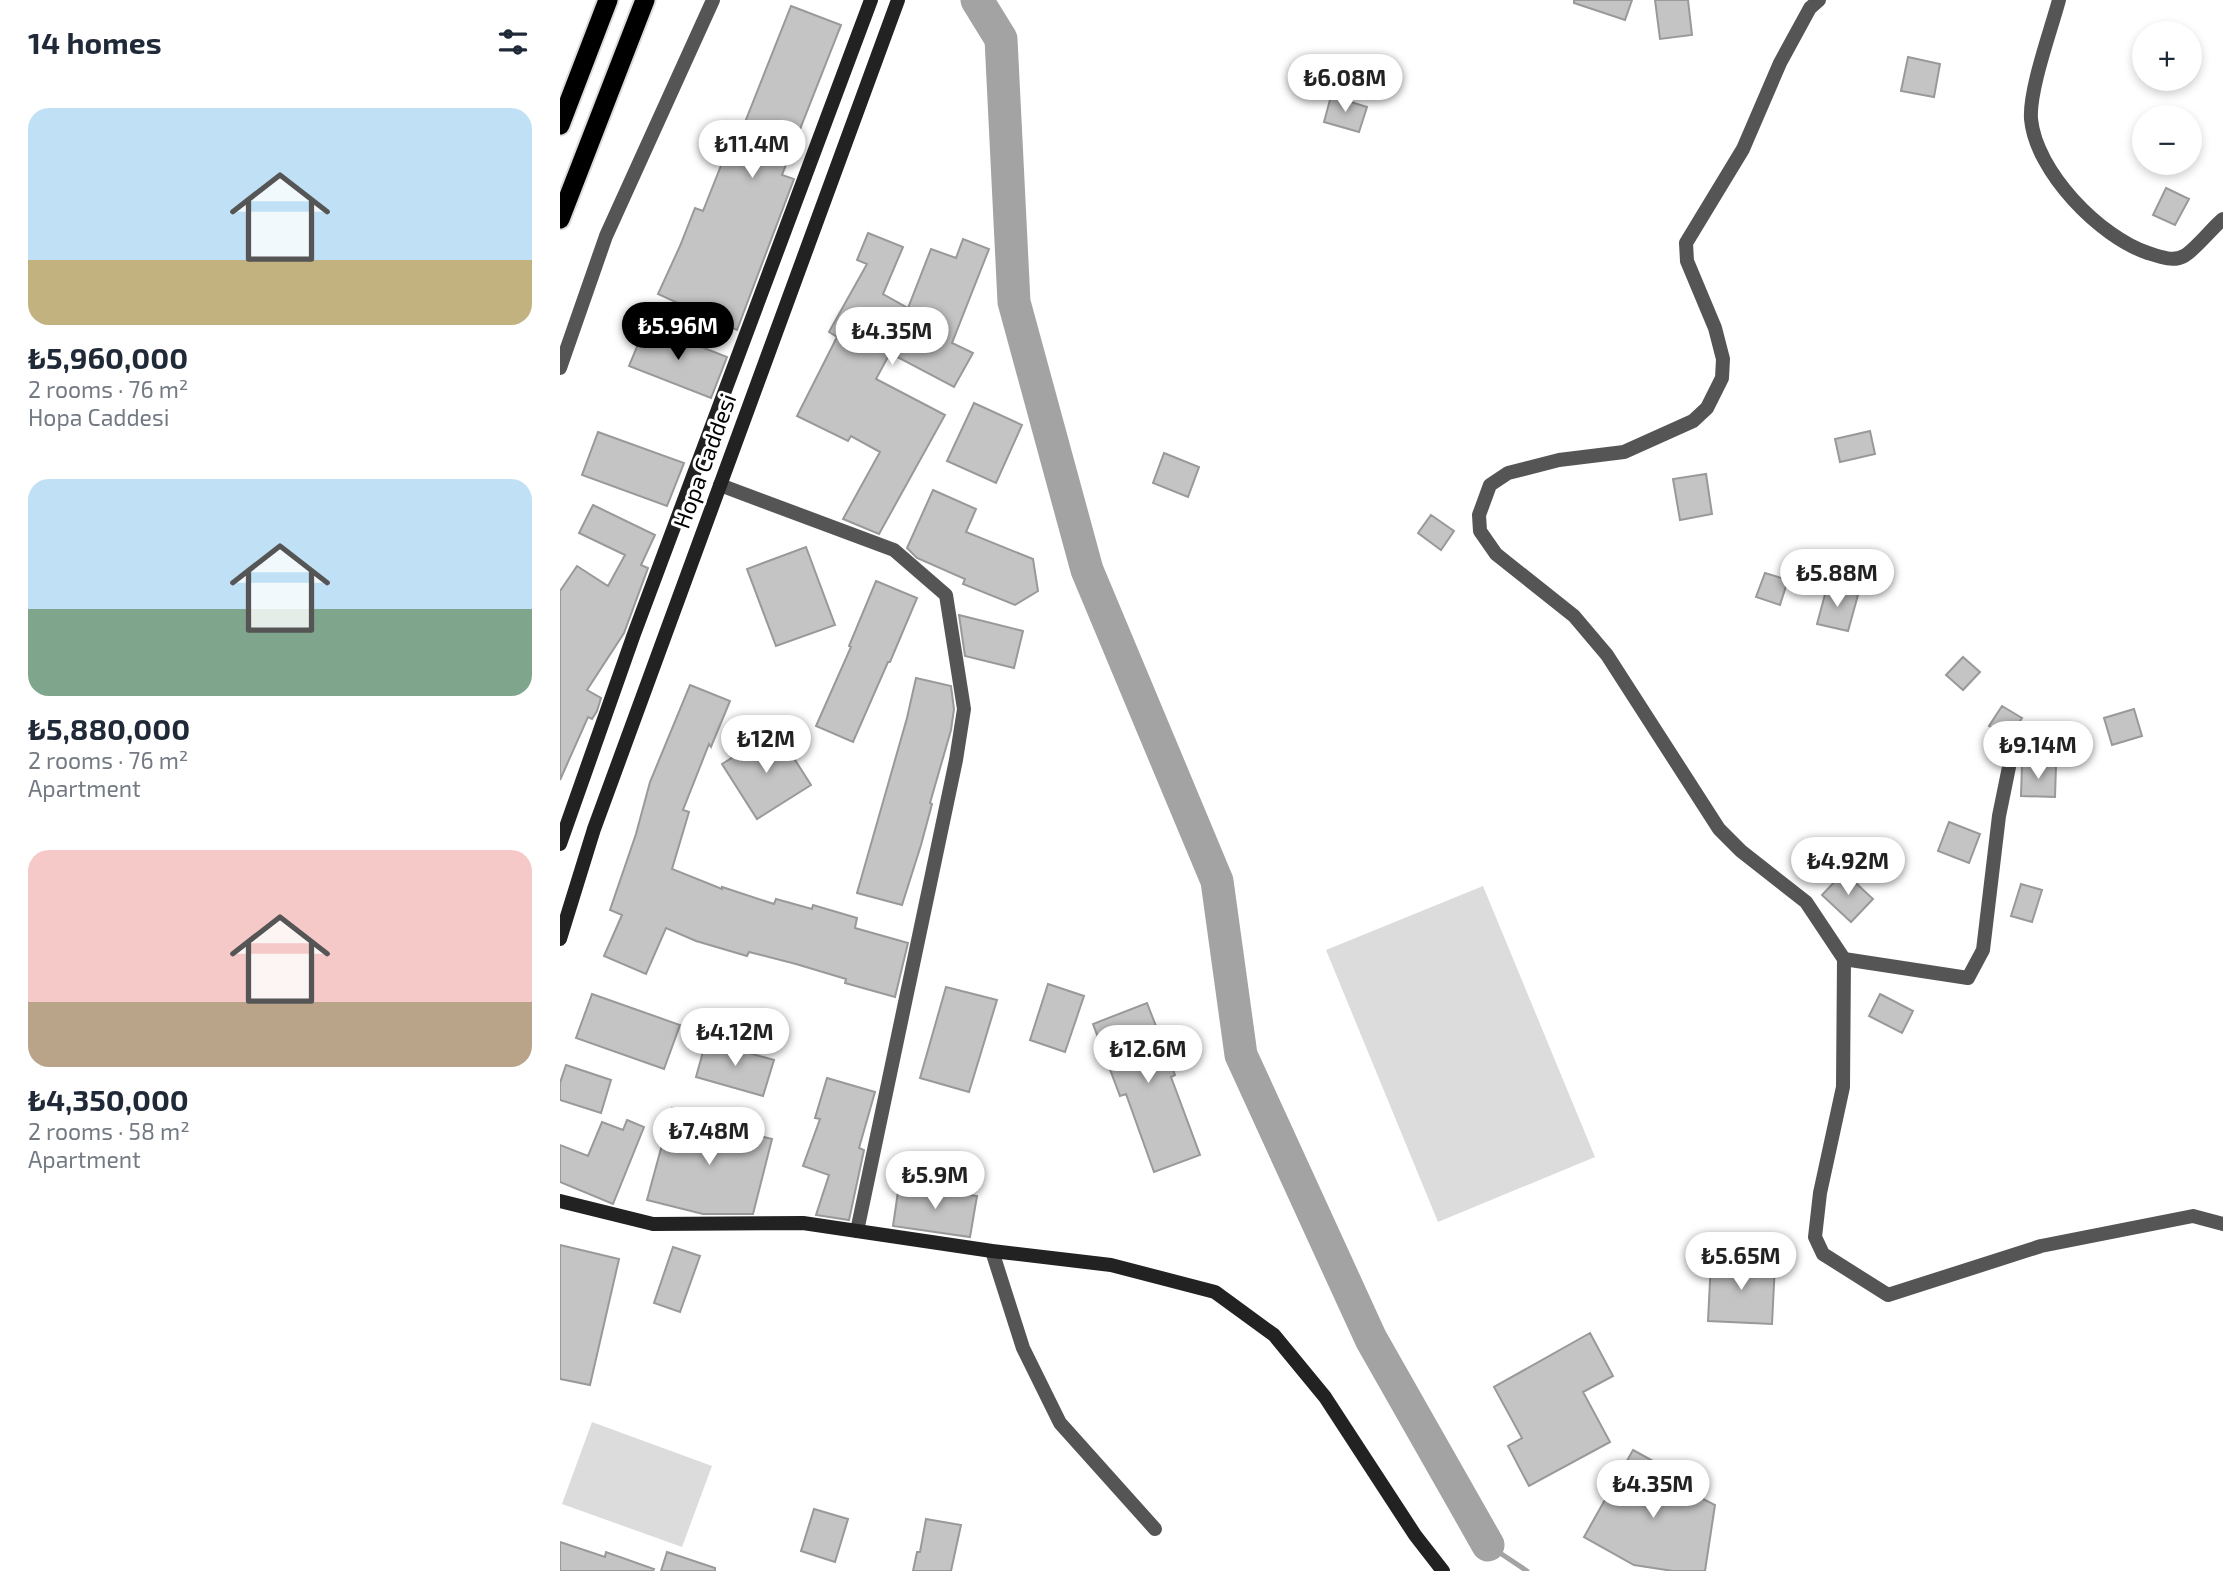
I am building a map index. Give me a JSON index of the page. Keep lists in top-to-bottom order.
{
  "streets": {
    "main road": ["Hopa Caddesi"]
  },
  "page": {
    "heading": "14 homes",
    "map_buttons": ["+", "−"],
    "price": [
      "₺6.08M",
      "₺11.4M",
      "₺5.96M",
      "₺4.35M",
      "₺5.88M",
      "₺12M",
      "₺9.14M",
      "₺4.92M",
      "₺4.12M",
      "₺12.6M",
      "₺7.48M",
      "₺5.9M",
      "₺5.65M",
      "₺4.35M"
    ],
    "list": [
      {
        "name": "₺5,960,000",
        "note": "2 rooms · 76 m² · Hopa Caddesi"
      },
      {
        "name": "₺5,880,000",
        "note": "2 rooms · 76 m² · Apartment"
      },
      {
        "name": "₺4,350,000",
        "note": "2 rooms · 58 m² · Apartment"
      }
    ]
  }
}
